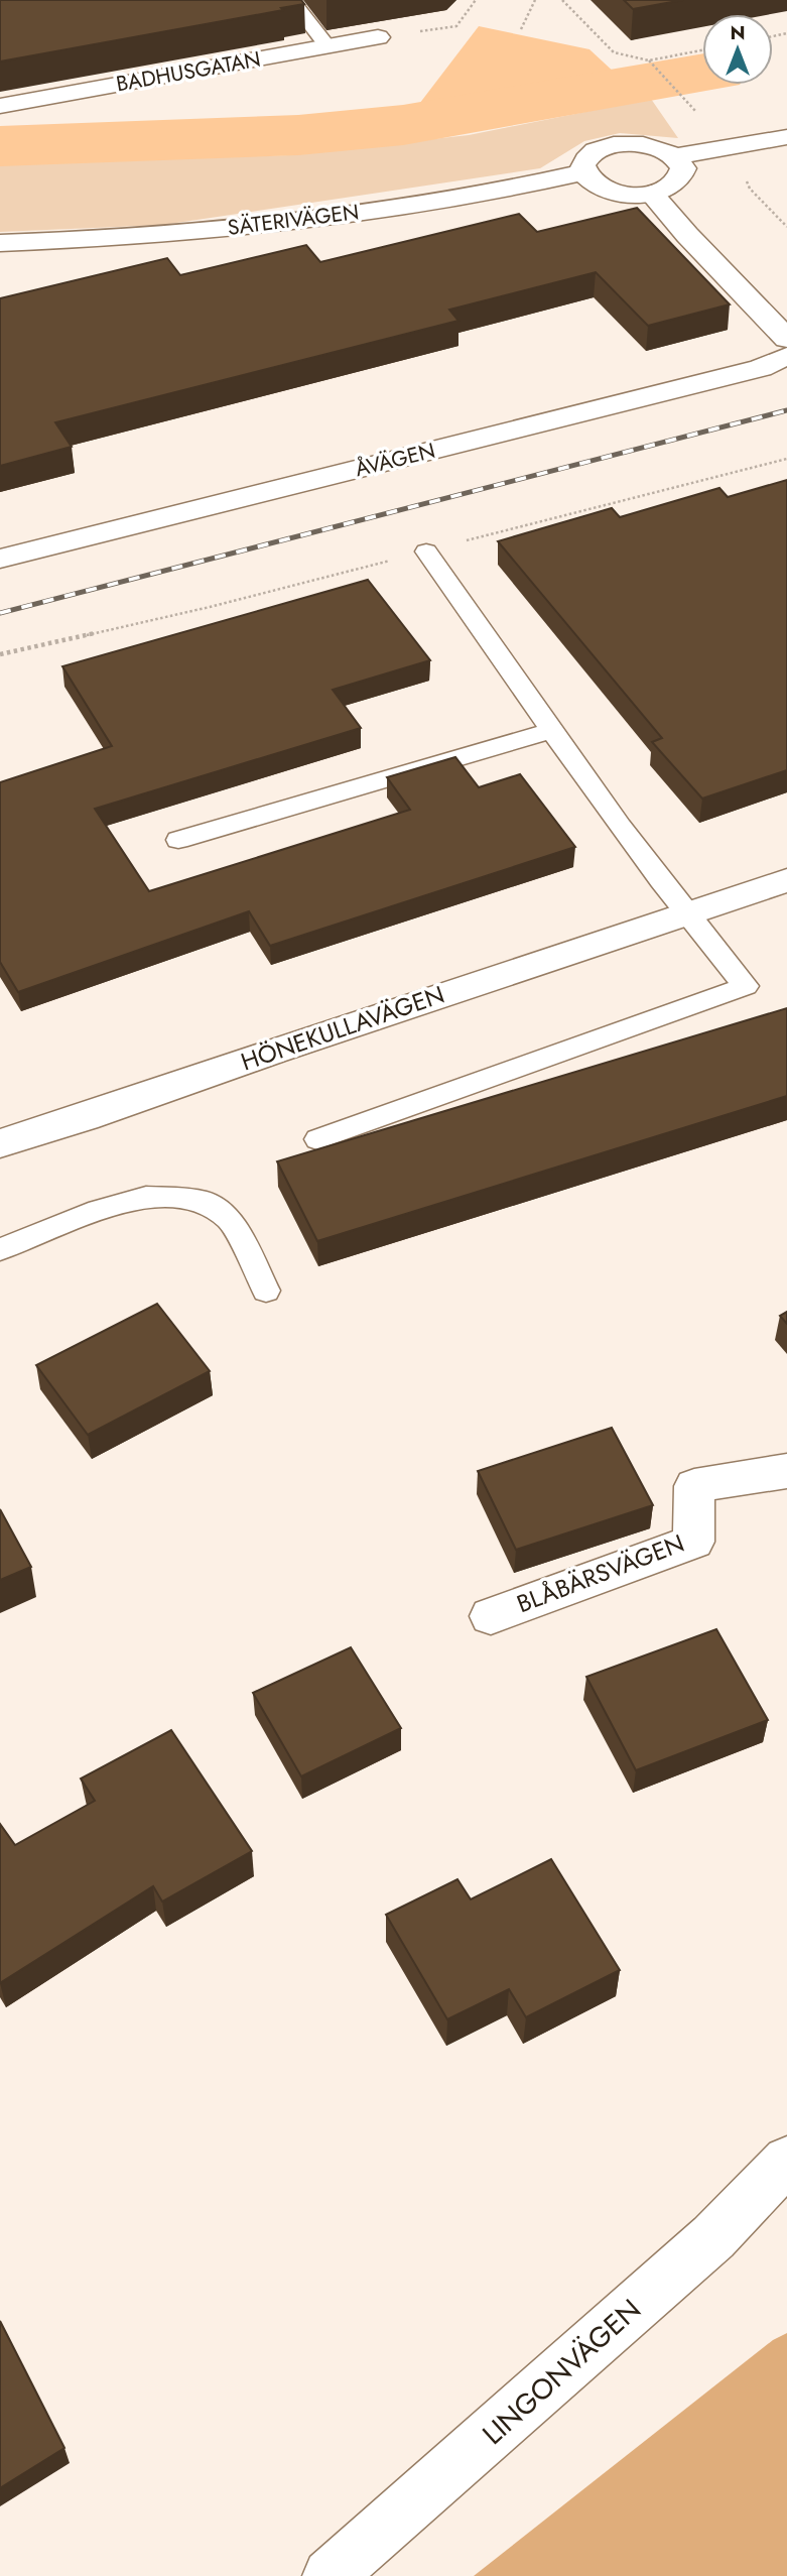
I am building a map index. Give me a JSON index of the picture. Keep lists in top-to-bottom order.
{
  "streets": {
    "street": [
      "BADHUSGATAN",
      "SÄTERIVÄGEN",
      "ÅVÄGEN",
      "HÖNEKULLAVÄGEN",
      "BLÅBÄRSVÄGEN",
      "LINGONVÄGEN"
    ]
  },
  "north": "top"
}
